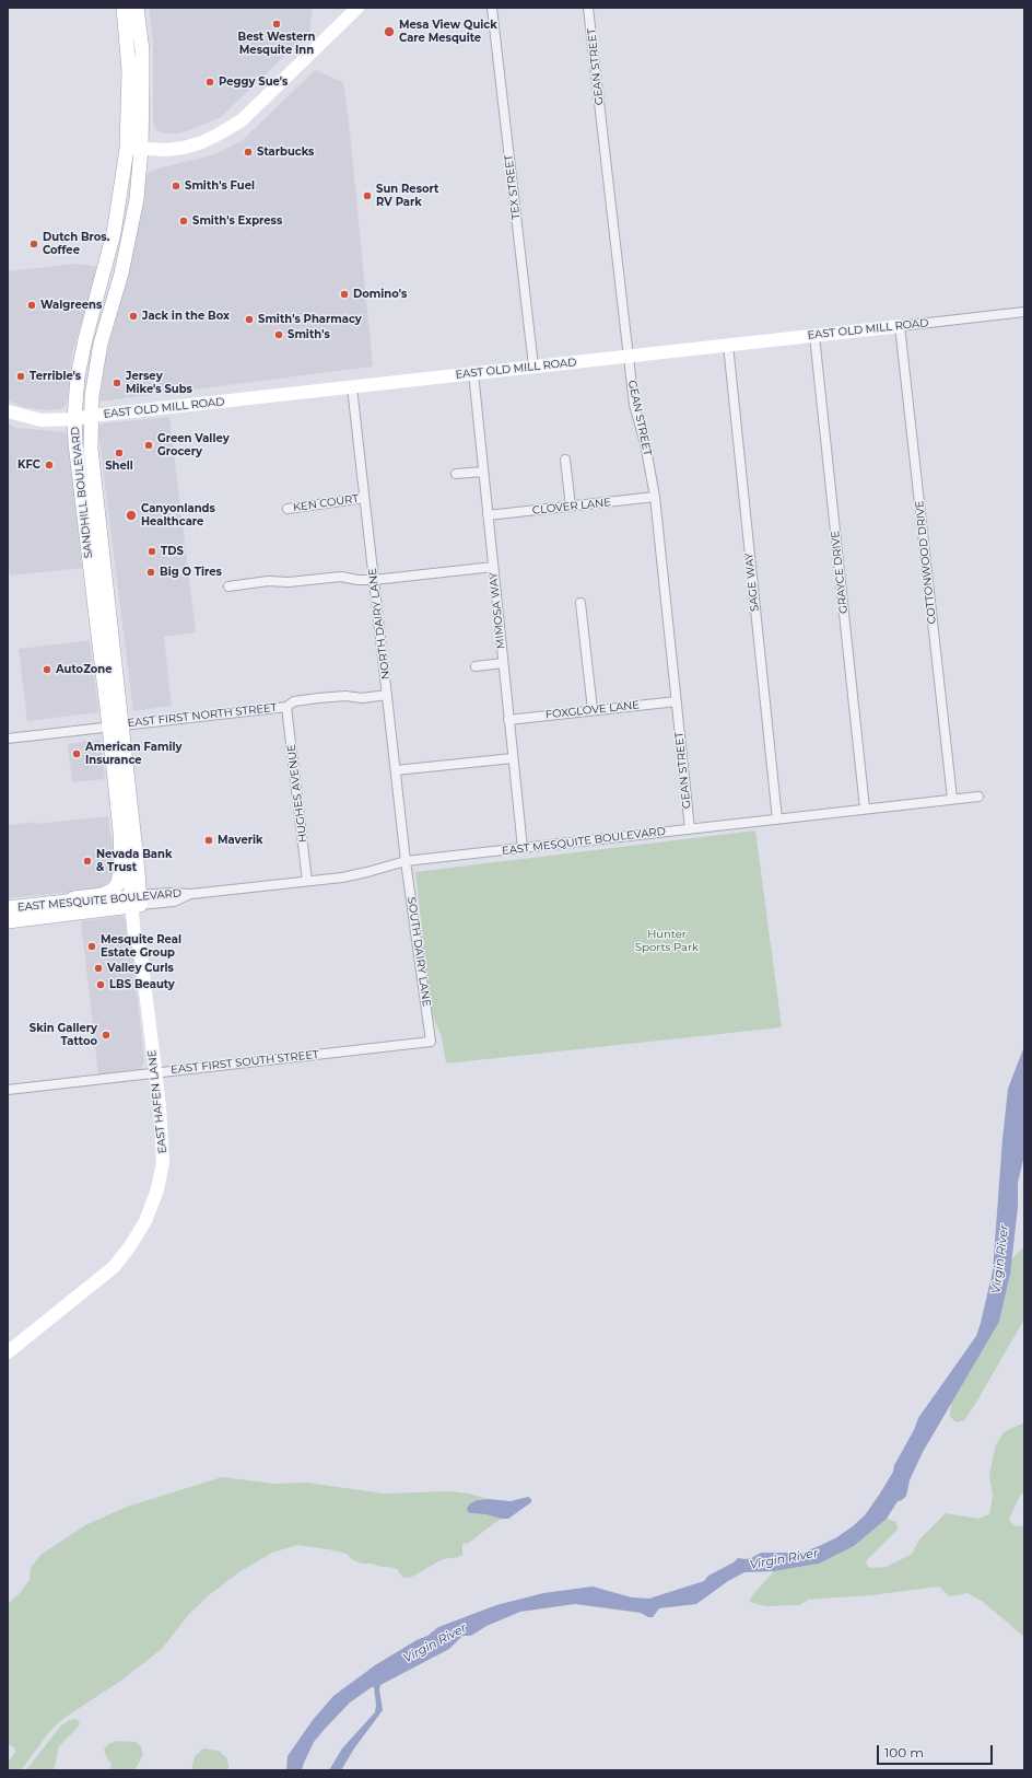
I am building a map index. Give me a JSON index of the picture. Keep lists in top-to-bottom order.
{
  "streets": {
    "main road": [
      "EAST OLD MILL ROAD",
      "SANDHILL BOULEVARD",
      "EAST MESQUITE BOULEVARD",
      "EAST HAFEN LANE"
    ],
    "street": [
      "GEAN STREET",
      "TEX STREET",
      "KEN COURT",
      "CLOVER LANE",
      "COTTONWOOD DRIVE",
      "GRAYCE DRIVE",
      "SAGE WAY",
      "MIMOSA WAY",
      "NORTH DAIRY LANE",
      "FOXGLOVE LANE",
      "EAST FIRST NORTH STREET",
      "HUGHES AVENUE",
      "SOUTH DAIRY LANE",
      "EAST FIRST SOUTH STREET"
    ]
  },
  "crossings": [
    ["GEAN STREET", "EAST OLD MILL ROAD"],
    ["GEAN STREET", "CLOVER LANE"],
    ["GEAN STREET", "FOXGLOVE LANE"],
    ["GEAN STREET", "EAST MESQUITE BOULEVARD"],
    ["TEX STREET", "EAST OLD MILL ROAD"],
    ["EAST OLD MILL ROAD", "SANDHILL BOULEVARD"],
    ["EAST OLD MILL ROAD", "COTTONWOOD DRIVE"],
    ["EAST OLD MILL ROAD", "GRAYCE DRIVE"],
    ["EAST OLD MILL ROAD", "SAGE WAY"],
    ["EAST OLD MILL ROAD", "MIMOSA WAY"],
    ["EAST OLD MILL ROAD", "NORTH DAIRY LANE"],
    ["SANDHILL BOULEVARD", "EAST FIRST NORTH STREET"],
    ["SANDHILL BOULEVARD", "EAST MESQUITE BOULEVARD"],
    ["SANDHILL BOULEVARD", "EAST HAFEN LANE"],
    ["KEN COURT", "NORTH DAIRY LANE"],
    ["CLOVER LANE", "MIMOSA WAY"],
    ["COTTONWOOD DRIVE", "EAST MESQUITE BOULEVARD"],
    ["GRAYCE DRIVE", "EAST MESQUITE BOULEVARD"],
    ["SAGE WAY", "EAST MESQUITE BOULEVARD"],
    ["MIMOSA WAY", "FOXGLOVE LANE"],
    ["MIMOSA WAY", "EAST MESQUITE BOULEVARD"],
    ["NORTH DAIRY LANE", "EAST FIRST NORTH STREET"],
    ["NORTH DAIRY LANE", "EAST MESQUITE BOULEVARD"],
    ["NORTH DAIRY LANE", "SOUTH DAIRY LANE"],
    ["EAST FIRST NORTH STREET", "HUGHES AVENUE"],
    ["HUGHES AVENUE", "EAST MESQUITE BOULEVARD"],
    ["EAST MESQUITE BOULEVARD", "SOUTH DAIRY LANE"],
    ["EAST MESQUITE BOULEVARD", "EAST HAFEN LANE"],
    ["SOUTH DAIRY LANE", "EAST FIRST SOUTH STREET"],
    ["EAST FIRST SOUTH STREET", "EAST HAFEN LANE"]
  ],
  "water": ["Virgin River"],
  "parks": ["Hunter Sports Park"],
  "places": [
    "Best Western Mesquite Inn",
    "Mesa View Quick Care Mesquite",
    "Peggy Sue's",
    "Starbucks",
    "Smith's Fuel",
    "Sun Resort RV Park",
    "Smith's Express",
    "Dutch Bros. Coffee",
    "Domino's",
    "Walgreens",
    "Jack in the Box",
    "Smith's Pharmacy",
    "Smith's",
    "Terrible's",
    "Jersey Mike's Subs",
    "Green Valley Grocery",
    "Shell",
    "KFC",
    "Canyonlands Healthcare",
    "TDS",
    "Big O Tires",
    "AutoZone",
    "American Family Insurance",
    "Maverik",
    "Nevada Bank & Trust",
    "Mesquite Real Estate Group",
    "Valley Curls",
    "LBS Beauty",
    "Skin Gallery Tattoo"
  ],
  "scale_bar": "100 m"
}
